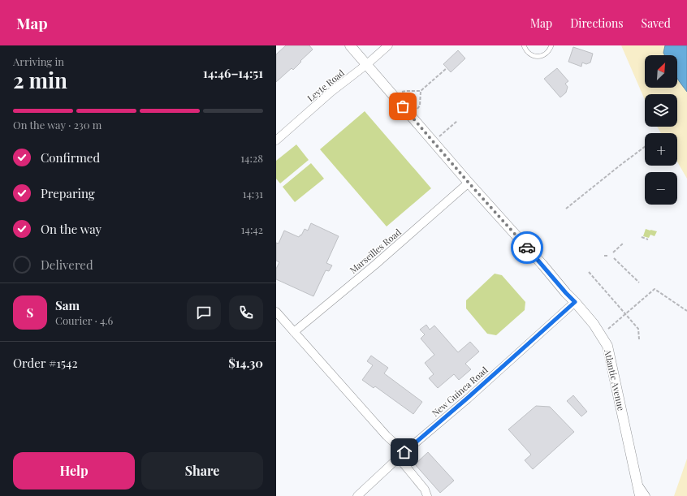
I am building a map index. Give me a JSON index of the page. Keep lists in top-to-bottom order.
{
  "streets": {
    "street": [
      "Leyte Road",
      "Marseilles Road",
      "Atlantic Avenue",
      "New Guinea Road"
    ]
  },
  "crossings": [
    ["Leyte Road", "Atlantic Avenue"],
    ["Marseilles Road", "Atlantic Avenue"],
    ["Atlantic Avenue", "New Guinea Road"]
  ],
  "north": "top right",
  "page": {
    "header": "Map",
    "nav": ["Map", "Directions", "Saved"],
    "heading": ["2 min", "Arriving in", "14:46–14:51"],
    "panel": [
      "Sam",
      "Courier · 4.6",
      "Order #1542",
      "$14.30"
    ],
    "map_buttons": ["+", "−"],
    "bar": "On the way · 230 m",
    "list": [
      ["Confirmed", "14:28"],
      ["Preparing", "14:31"],
      ["On the way", "14:42"],
      "Delivered"
    ],
    "round": "S",
    "buttons": ["Help", "Share"]
  }
}
